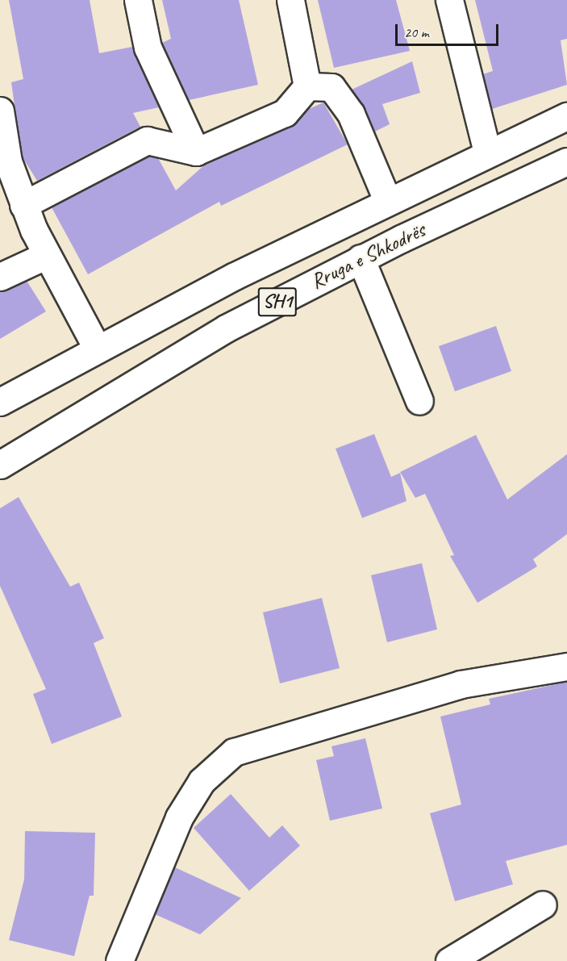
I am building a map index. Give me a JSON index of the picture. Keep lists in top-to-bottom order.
{
  "streets": {
    "street": ["Rruga e Shkodrës", "SH1"]
  },
  "scale_bar": "20 m"
}
